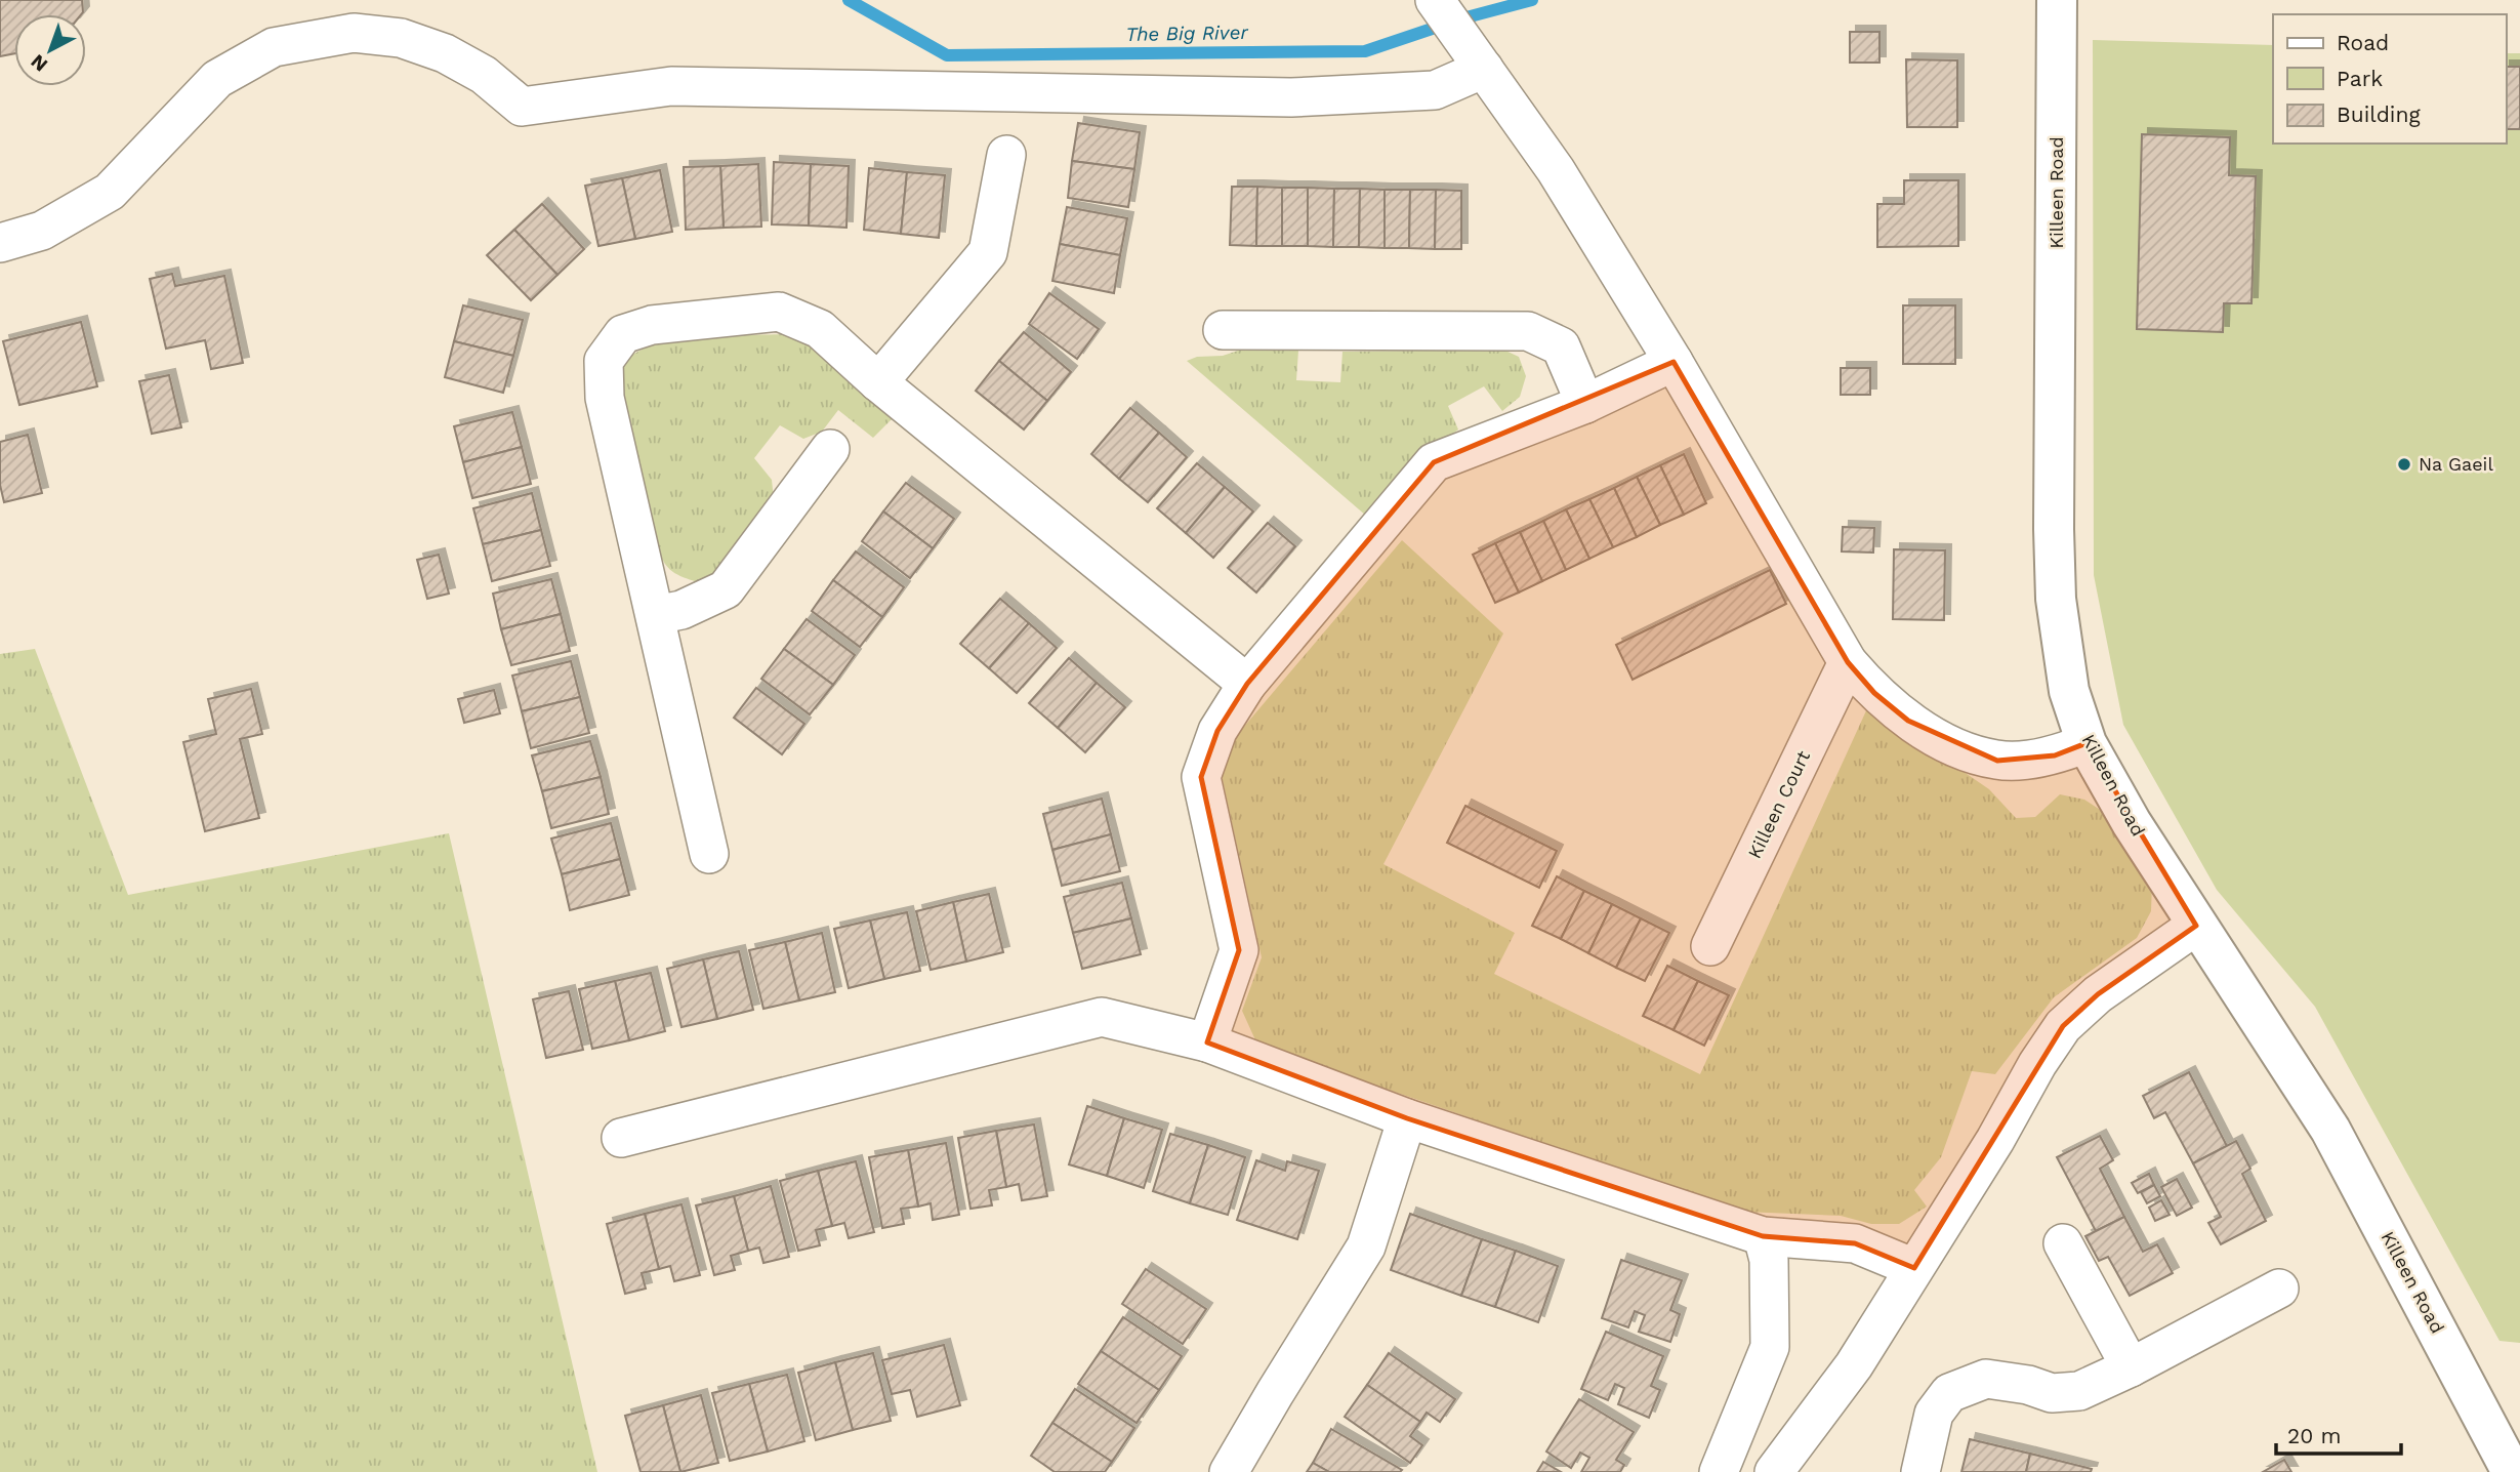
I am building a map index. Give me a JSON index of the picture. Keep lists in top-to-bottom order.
{
  "streets": {
    "street": ["Killeen Road", "Killeen Court"]
  },
  "water": ["The Big River"],
  "places": ["Na Gaeil"],
  "legend": ["Road", "Park", "Building"],
  "scale_bar": "20 m",
  "north": "bottom left"
}
